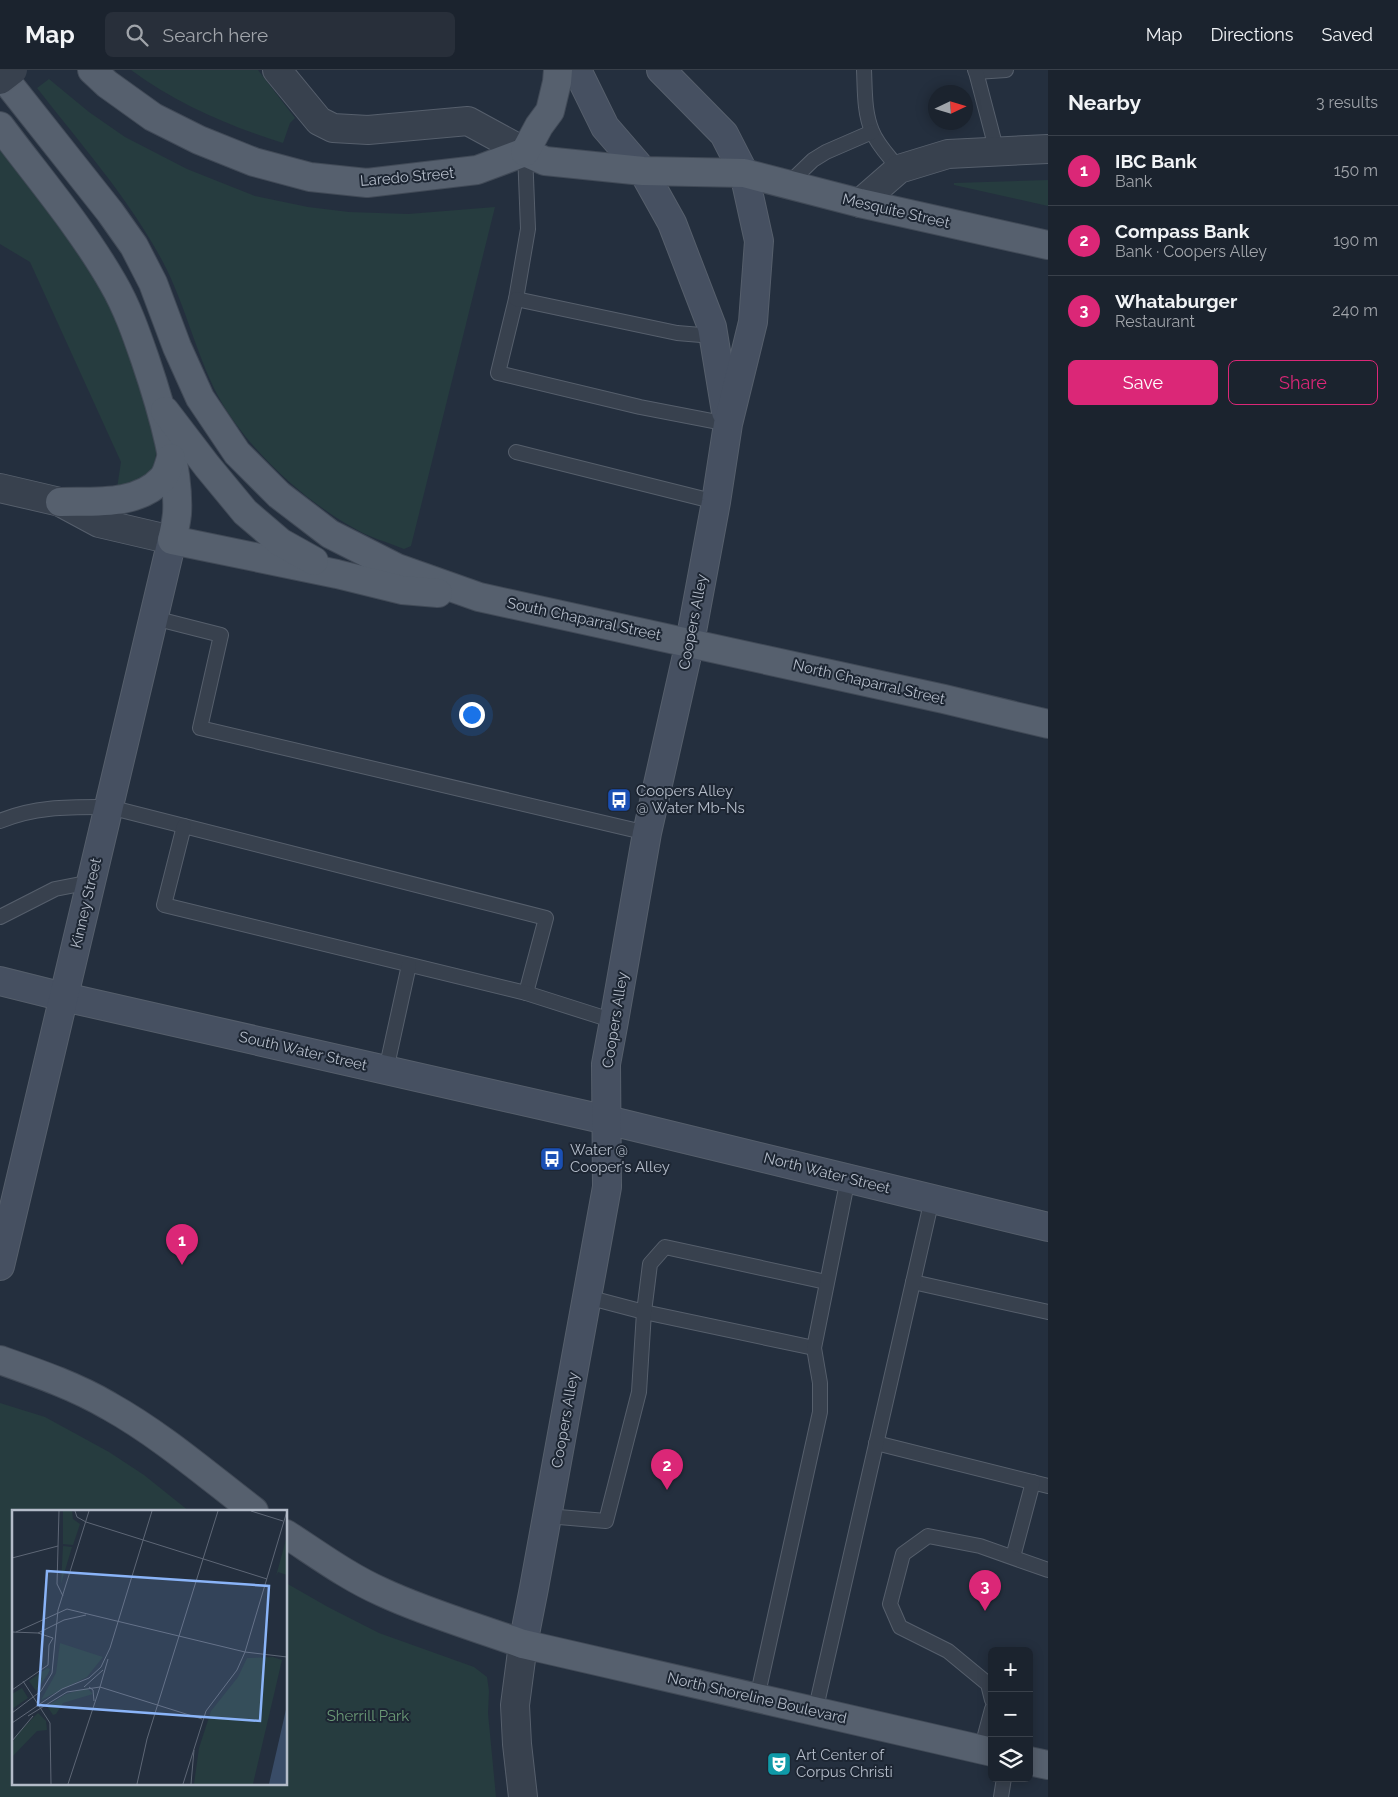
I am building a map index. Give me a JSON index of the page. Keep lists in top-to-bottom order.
{
  "streets": {
    "main road": [
      "Laredo Street",
      "Mesquite Street",
      "South Chaparral Street",
      "North Chaparral Street",
      "North Shoreline Boulevard"
    ],
    "street": [
      "Coopers Alley",
      "Kinney Street",
      "South Water Street",
      "North Water Street"
    ]
  },
  "crossings": [
    ["Mesquite Street", "Coopers Alley"],
    ["South Chaparral Street", "Coopers Alley"],
    ["South Chaparral Street", "North Chaparral Street"],
    ["Coopers Alley", "North Chaparral Street"],
    ["Coopers Alley", "South Water Street"],
    ["Coopers Alley", "North Water Street"],
    ["Coopers Alley", "North Shoreline Boulevard"],
    ["Kinney Street", "South Water Street"],
    ["South Water Street", "North Water Street"]
  ],
  "parks": ["Sherrill Park"],
  "places": {
    "bus stop": ["Coopers Alley @ Water Mb-Ns", "Water @ Cooper's Alley"],
    "theatre": ["Art Center of Corpus Christi"]
  },
  "north": "right",
  "page": {
    "header": "Map",
    "search": "Search here",
    "nav": ["Map", "Directions", "Saved"],
    "heading": ["Nearby", "3 results"],
    "list": [
      {
        "mark": "1",
        "name": "IBC Bank",
        "note": "Bank",
        "value": "150 m"
      },
      {
        "mark": "2",
        "name": "Compass Bank",
        "note": "Bank · Coopers Alley",
        "value": "190 m"
      },
      {
        "mark": "3",
        "name": "Whataburger",
        "note": "Restaurant",
        "value": "240 m"
      }
    ],
    "buttons": ["Save", "Share"],
    "pins": ["1", "2", "3"],
    "map_buttons": ["+", "−"]
  }
}
